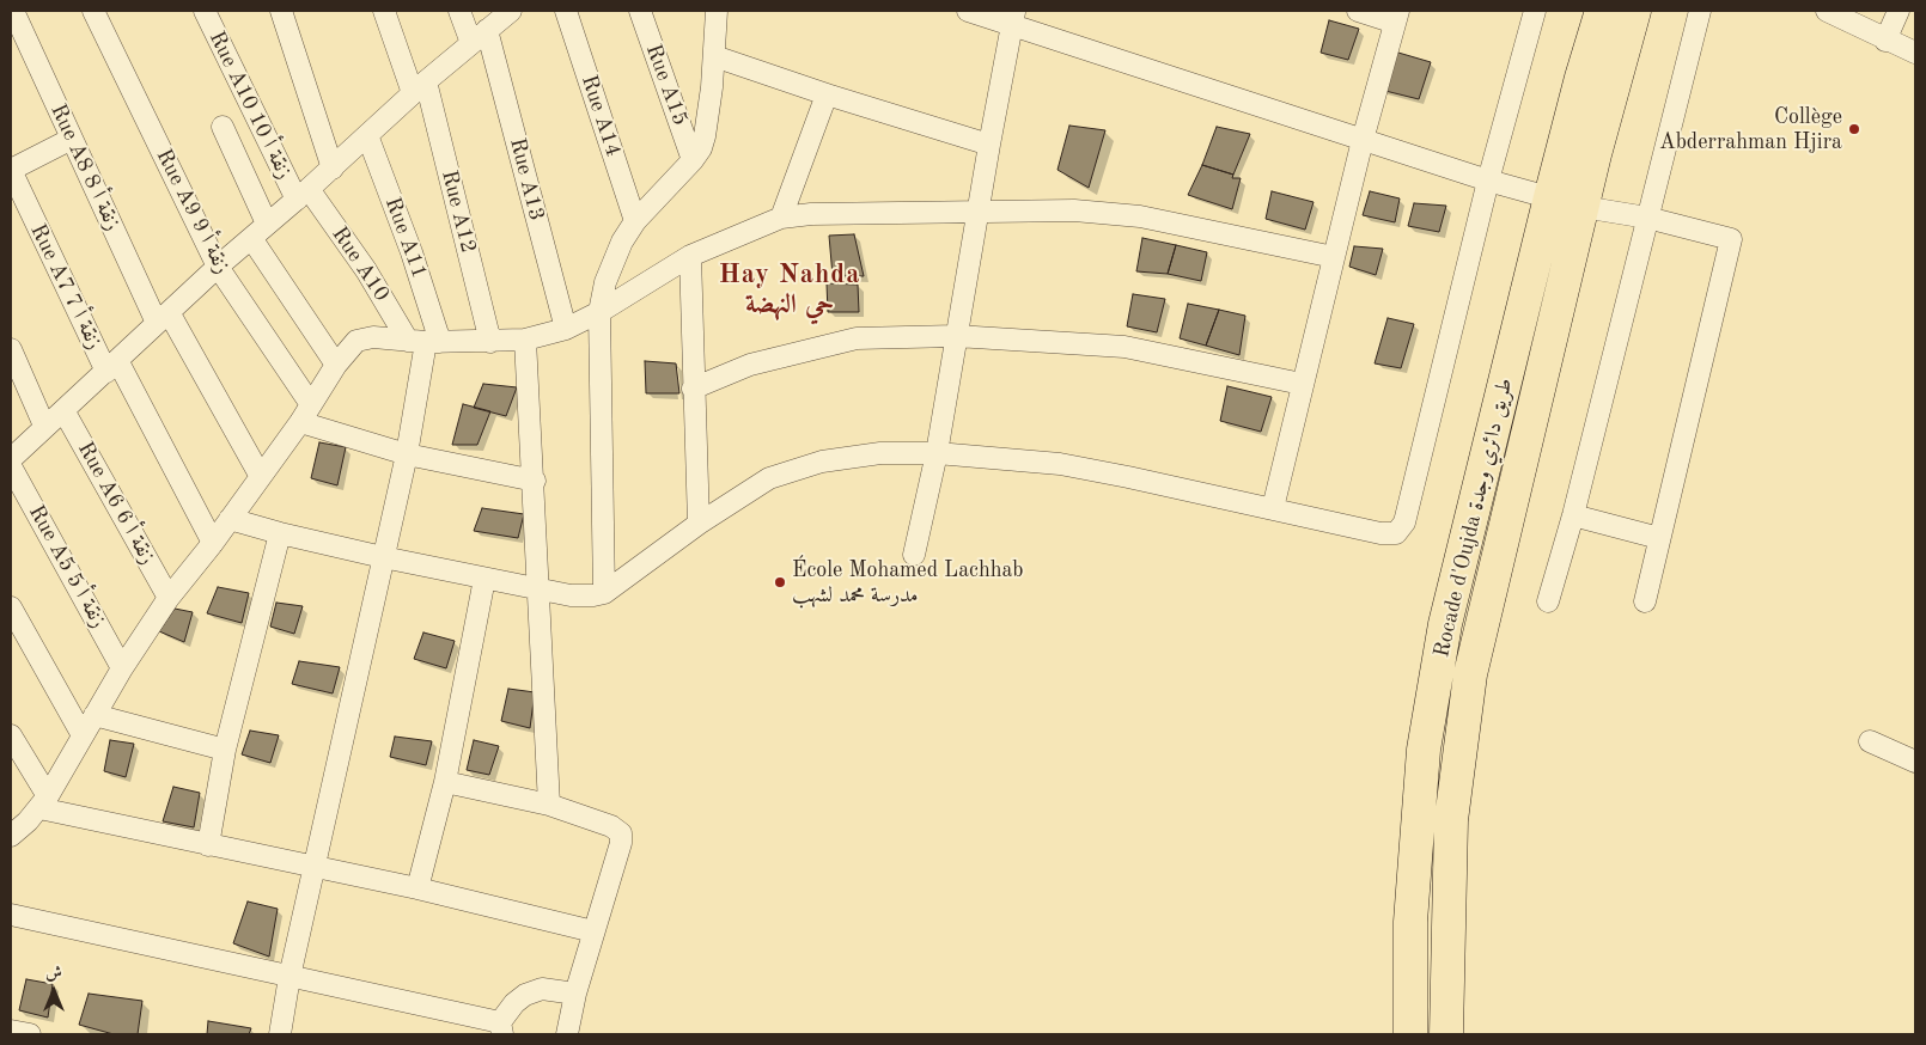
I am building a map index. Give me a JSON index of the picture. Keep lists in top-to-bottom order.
{
  "streets": {
    "highway": ["Rocade d'Oujda طريق دائري وجدة"],
    "street": [
      "Rue A15",
      "Rue A10 زنقة أ 10",
      "Rue A14",
      "Rue A8 زنقة أ 8",
      "Rue A13",
      "Rue A9 زنقة أ 9",
      "Rue A12",
      "Rue A11",
      "Rue A10",
      "Rue A7 زنقة أ 7",
      "Rue A6 زنقة أ 6",
      "Rue A5 زنقة أ 5"
    ]
  },
  "crossings": [
    ["Rue A10 زنقة أ 10", "Rue A10"],
    ["Rue A11", "Rue A10"]
  ],
  "districts": ["Hay Nahda حي النهضة"],
  "places": ["Collège Abderrahman Hjira", "École Mohamed Lachhab مدرسة محمد لشهب"],
  "north": "top"
}
